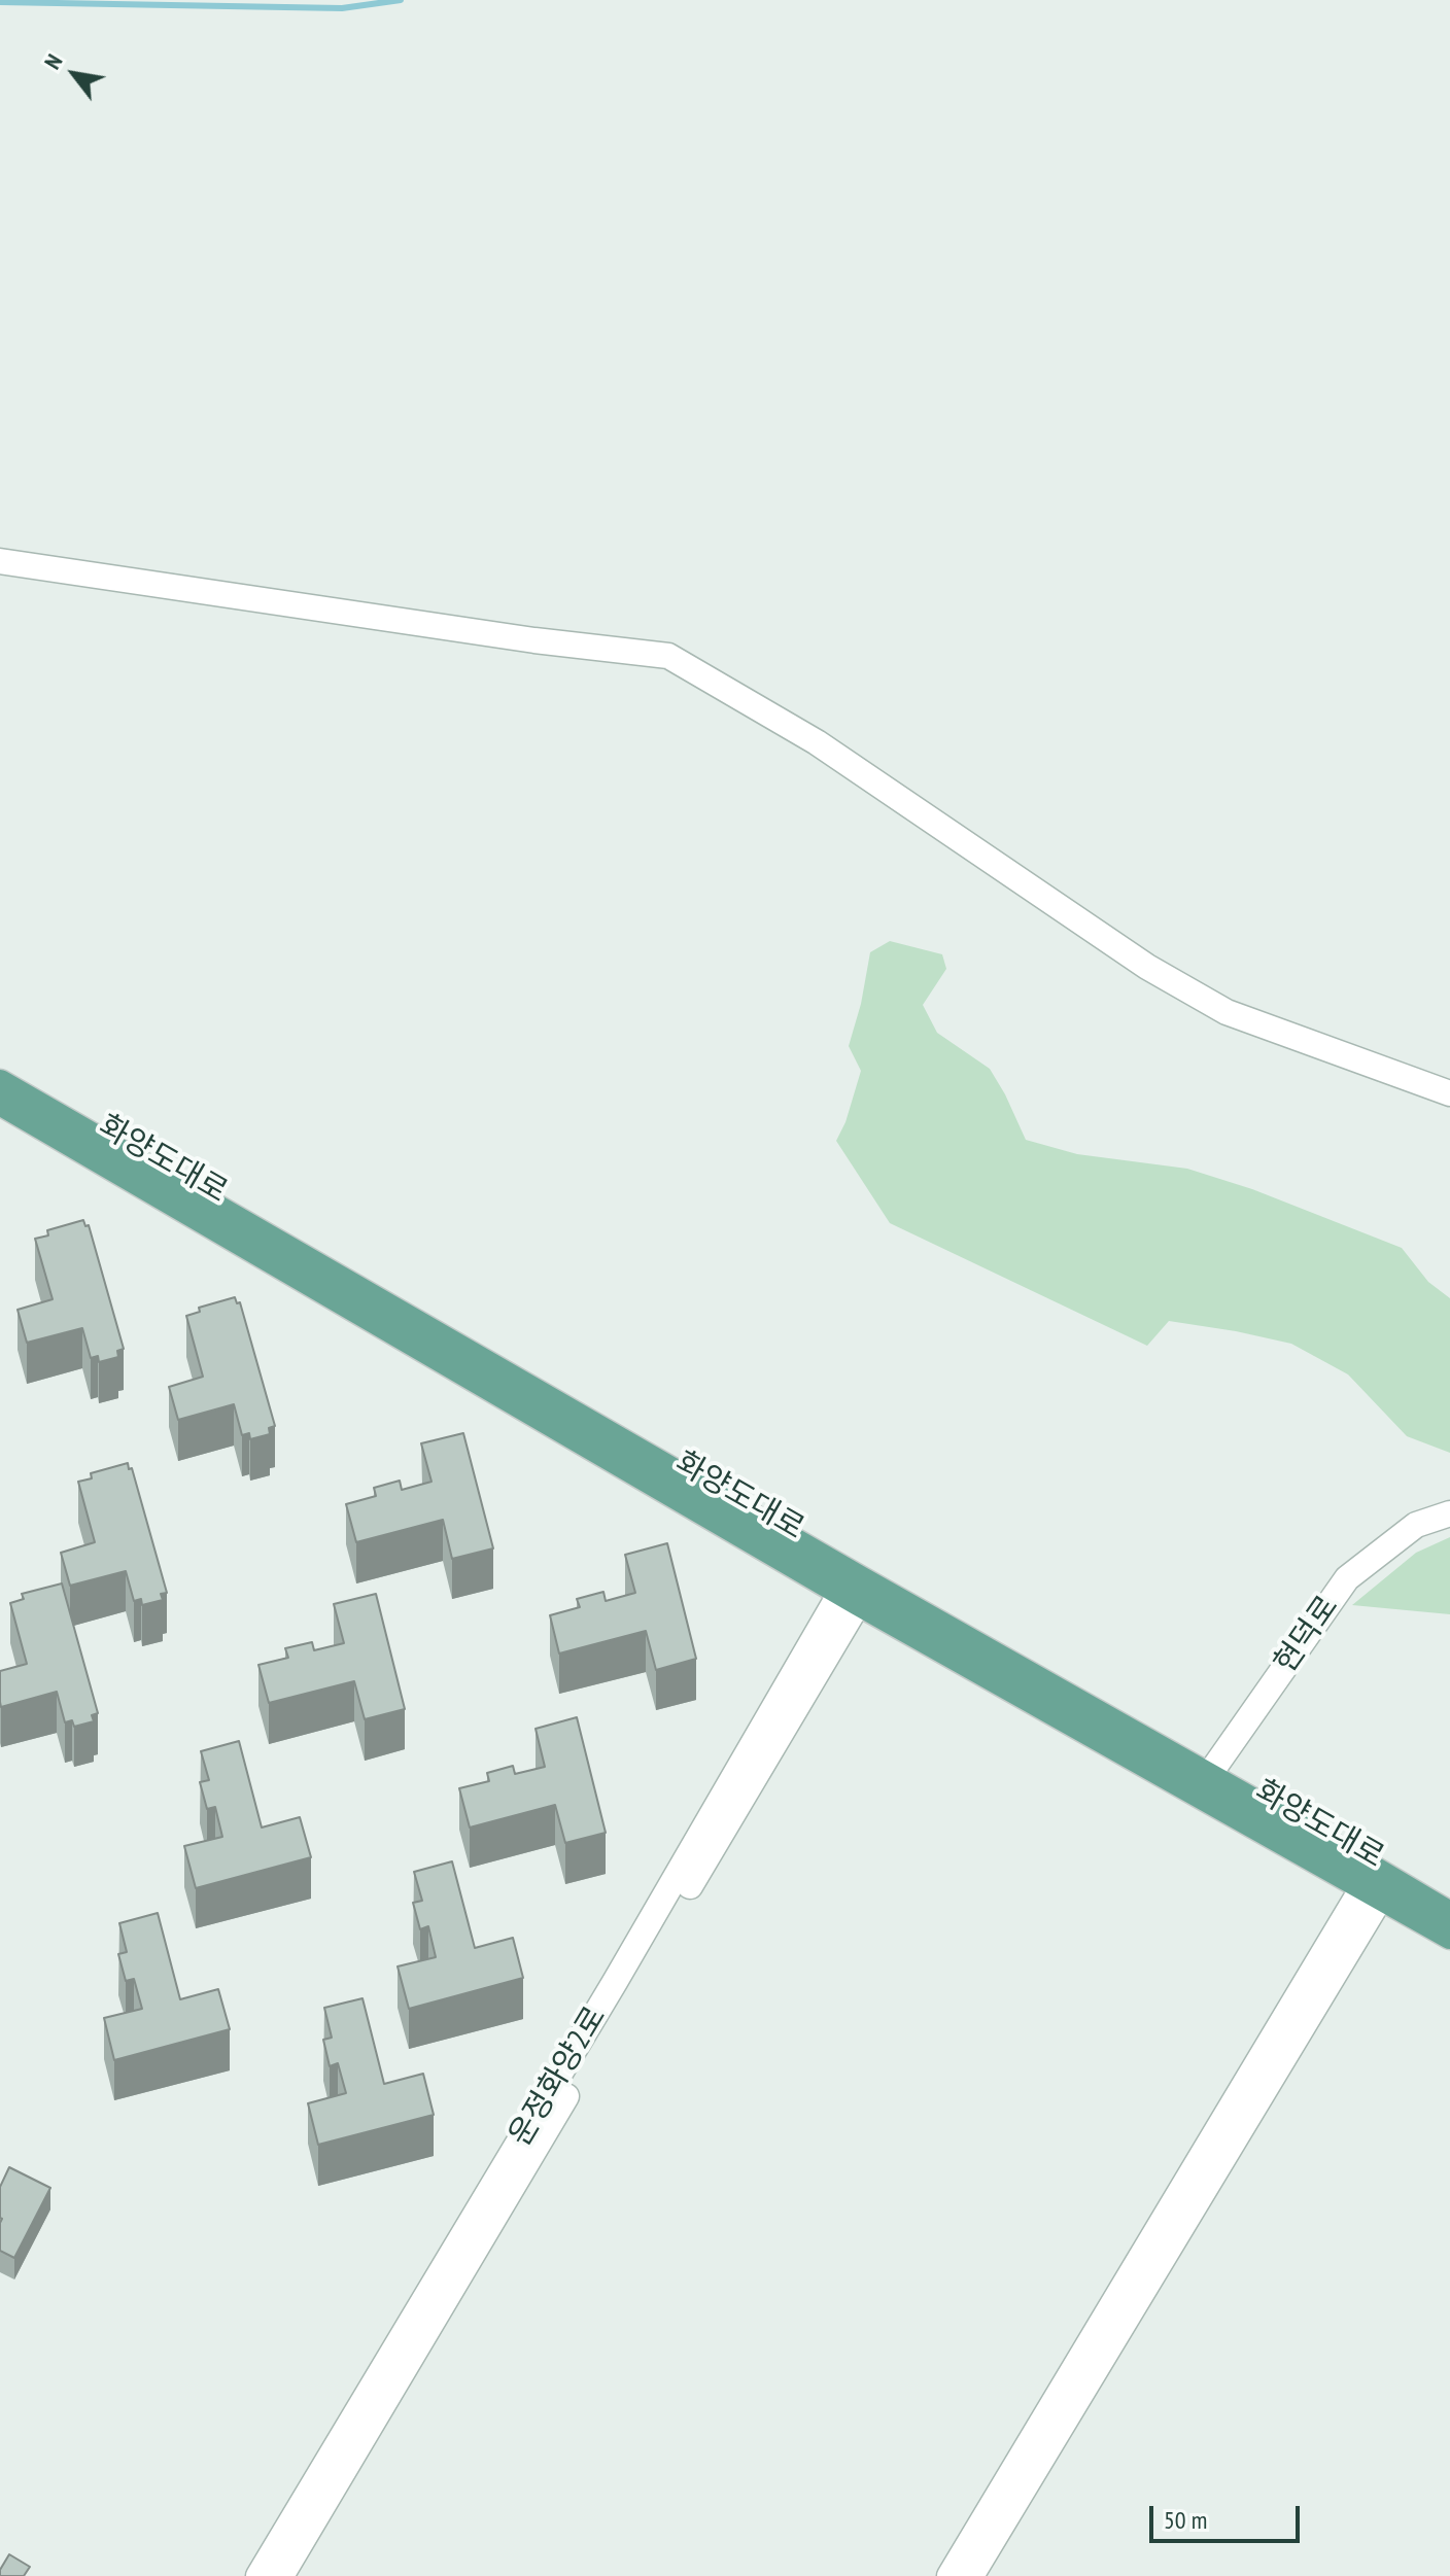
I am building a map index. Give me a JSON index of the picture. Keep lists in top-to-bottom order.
{
  "streets": {
    "main road": ["화양도대로"],
    "street": ["현덕로", "운정화양2로"]
  },
  "crossings": [
    ["화양도대로", "현덕로"],
    ["화양도대로", "운정화양2로"]
  ],
  "scale_bar": "50 m",
  "north": "top left"
}
